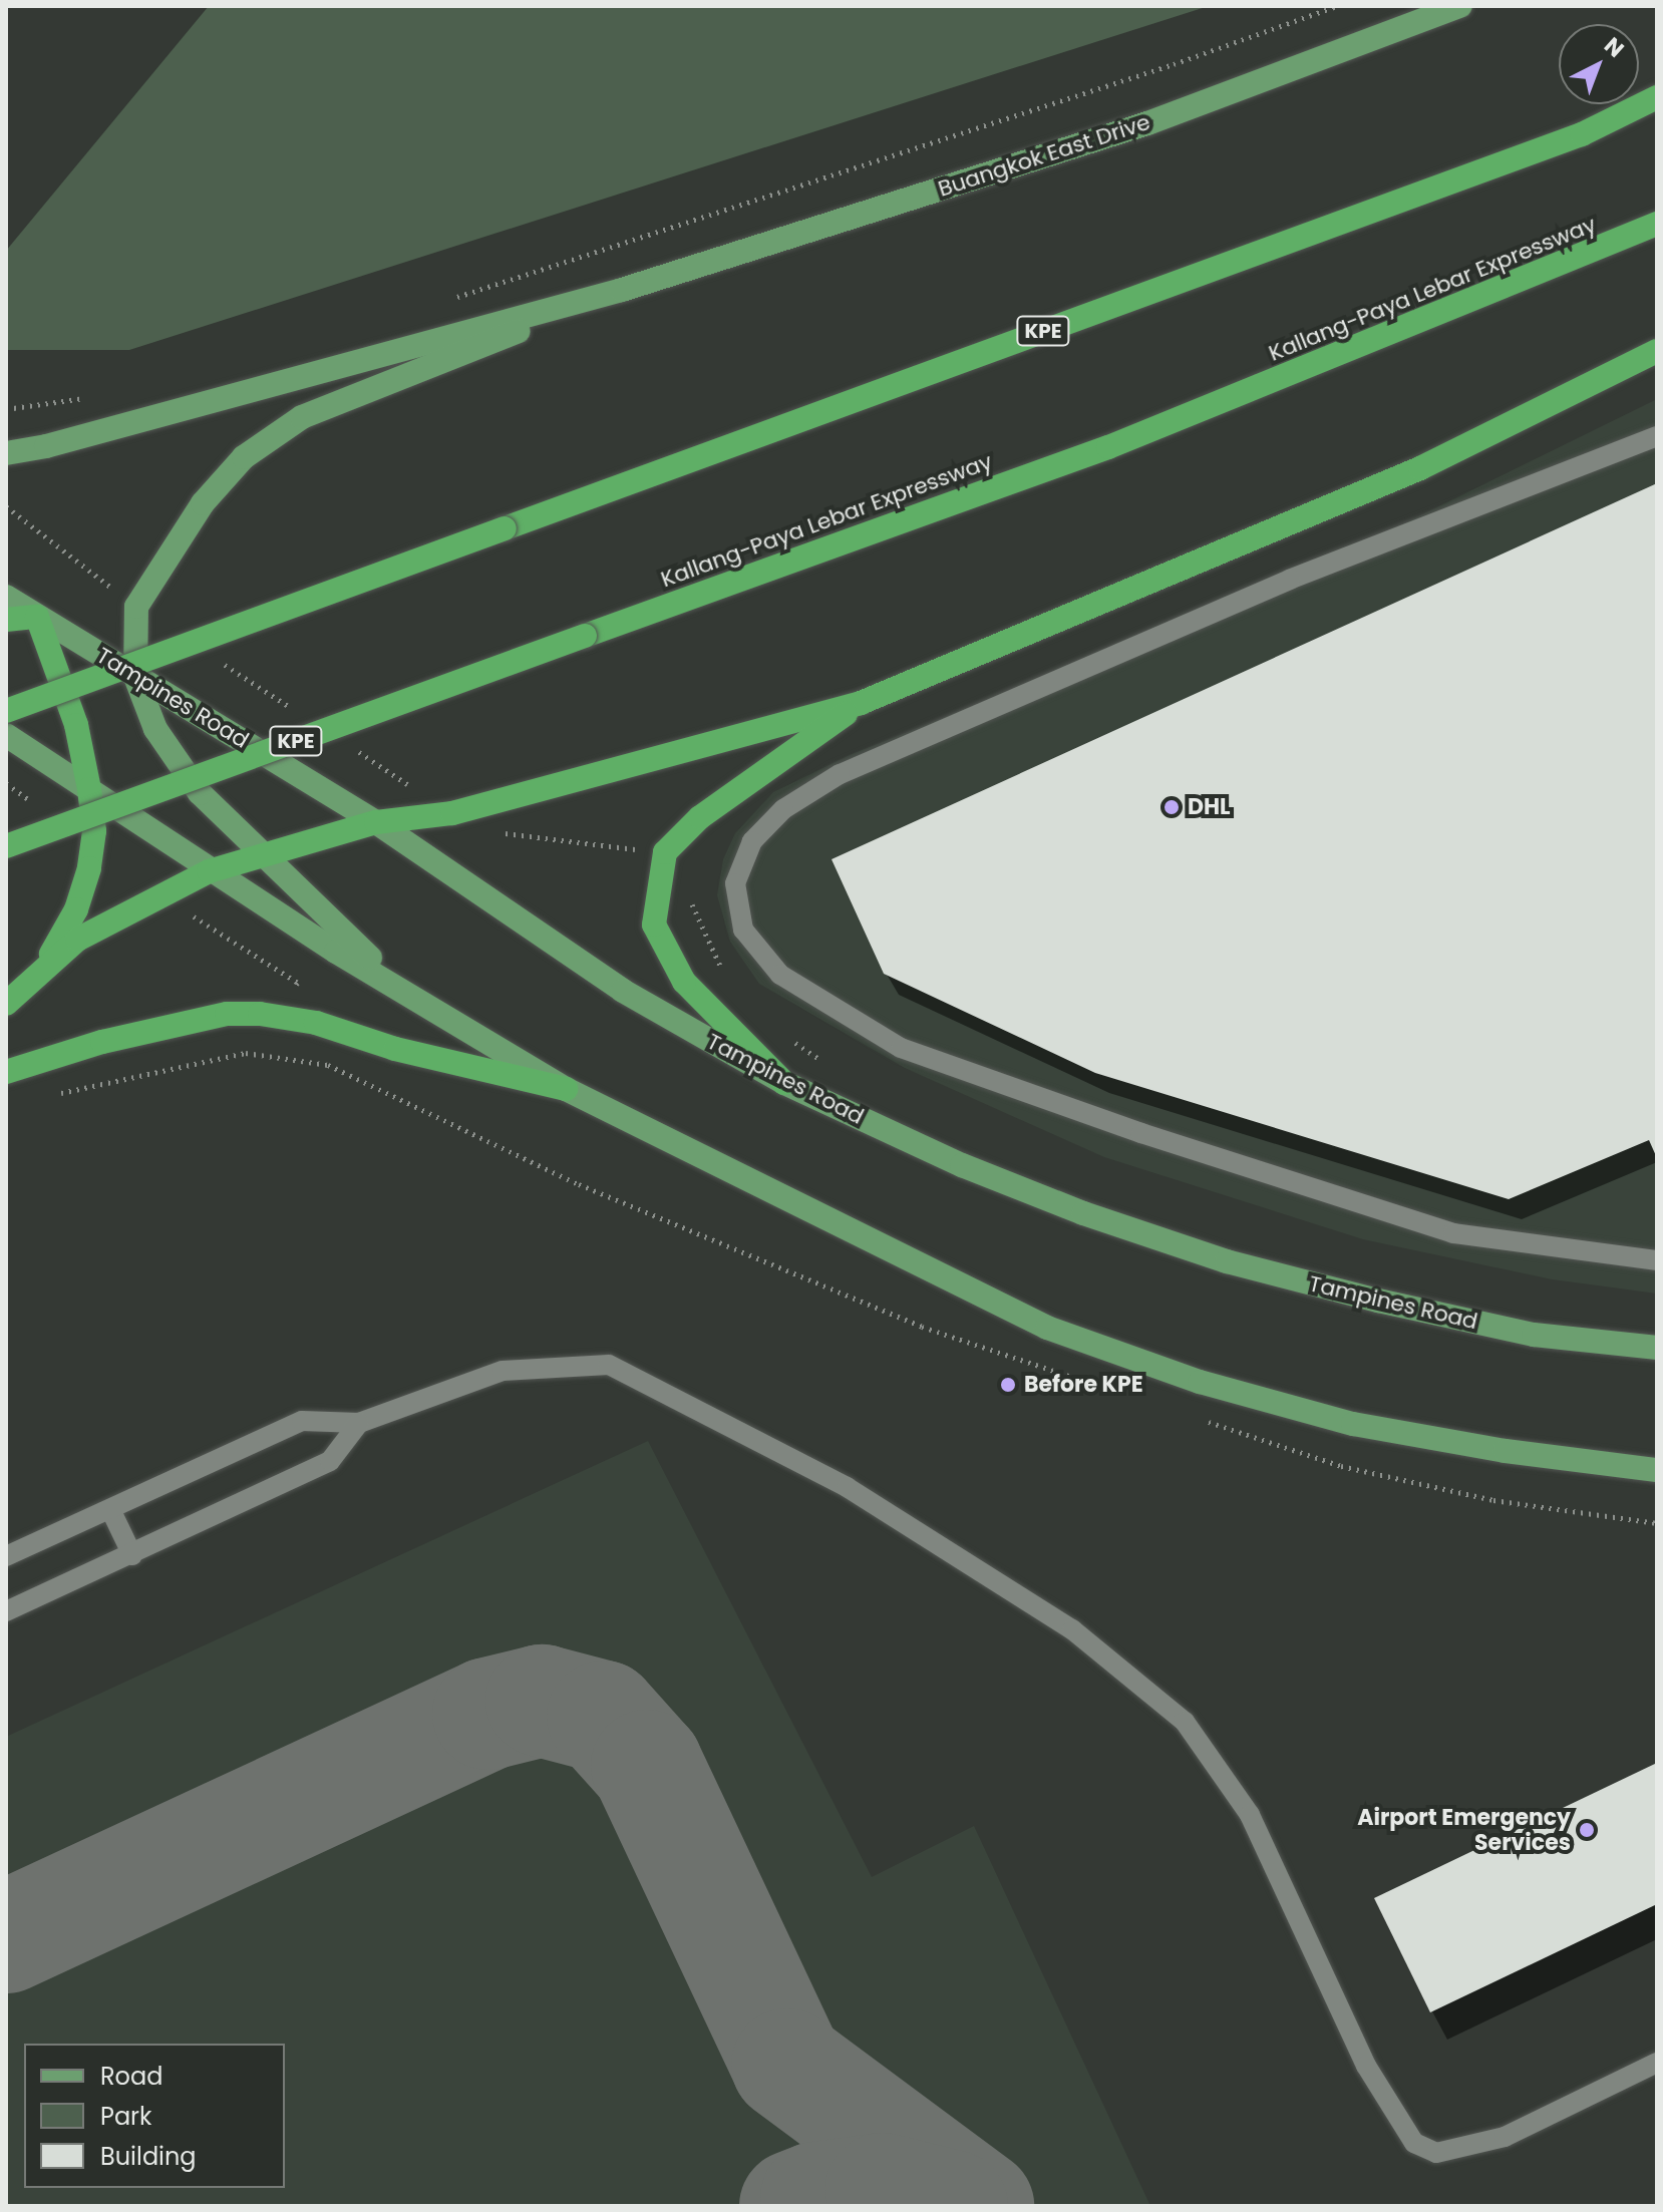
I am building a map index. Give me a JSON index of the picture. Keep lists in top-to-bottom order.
{
  "streets": {
    "highway": ["Kallang-Paya Lebar Expressway", "KPE"],
    "main road": ["Buangkok East Drive", "Tampines Road"]
  },
  "places": ["DHL", "Before KPE", "Airport Emergency Services"],
  "legend": ["Road", "Park", "Building"],
  "north": "top right"
}
